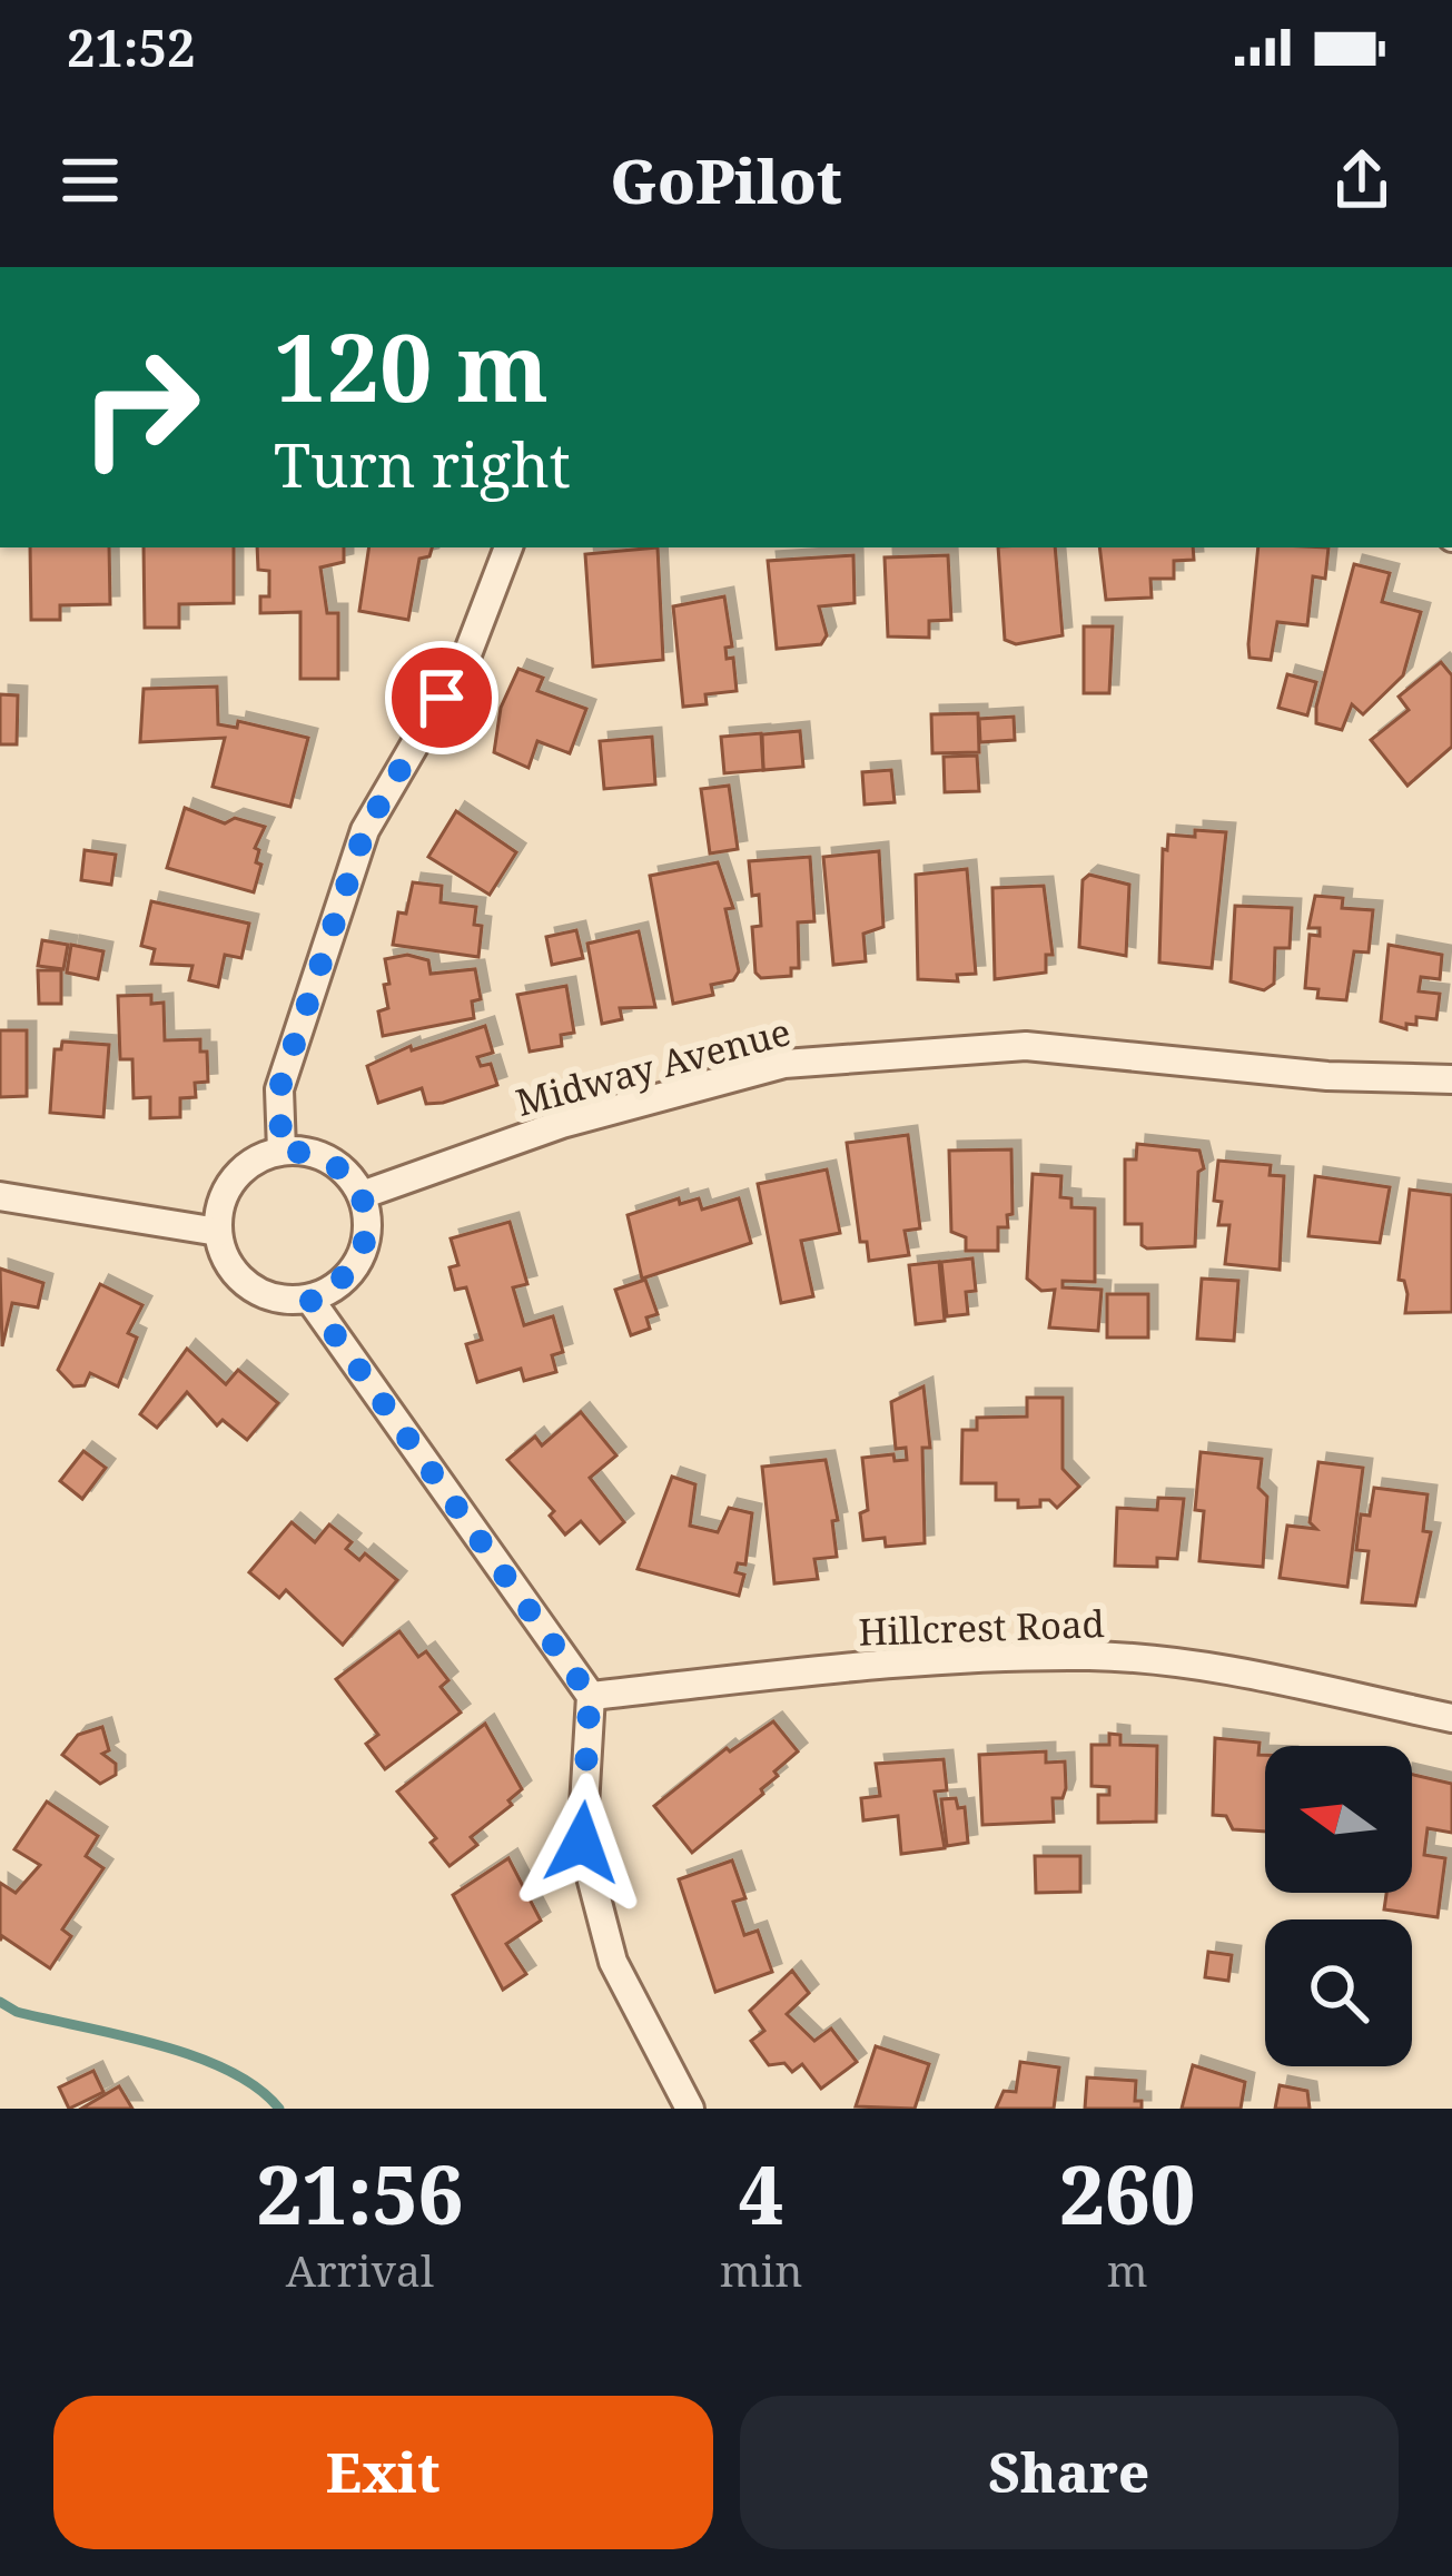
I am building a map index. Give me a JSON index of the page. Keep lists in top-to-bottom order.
{
  "streets": {
    "street": ["Midway Avenue", "Hillcrest Road"]
  },
  "north": "left",
  "page": {
    "status": "21:52",
    "header": "GoPilot",
    "turn": ["120 m", "Turn right"],
    "eta": [
      "21:56",
      "Arrival",
      "4",
      "min",
      "260",
      "m"
    ],
    "buttons": ["Exit", "Share"]
  }
}
